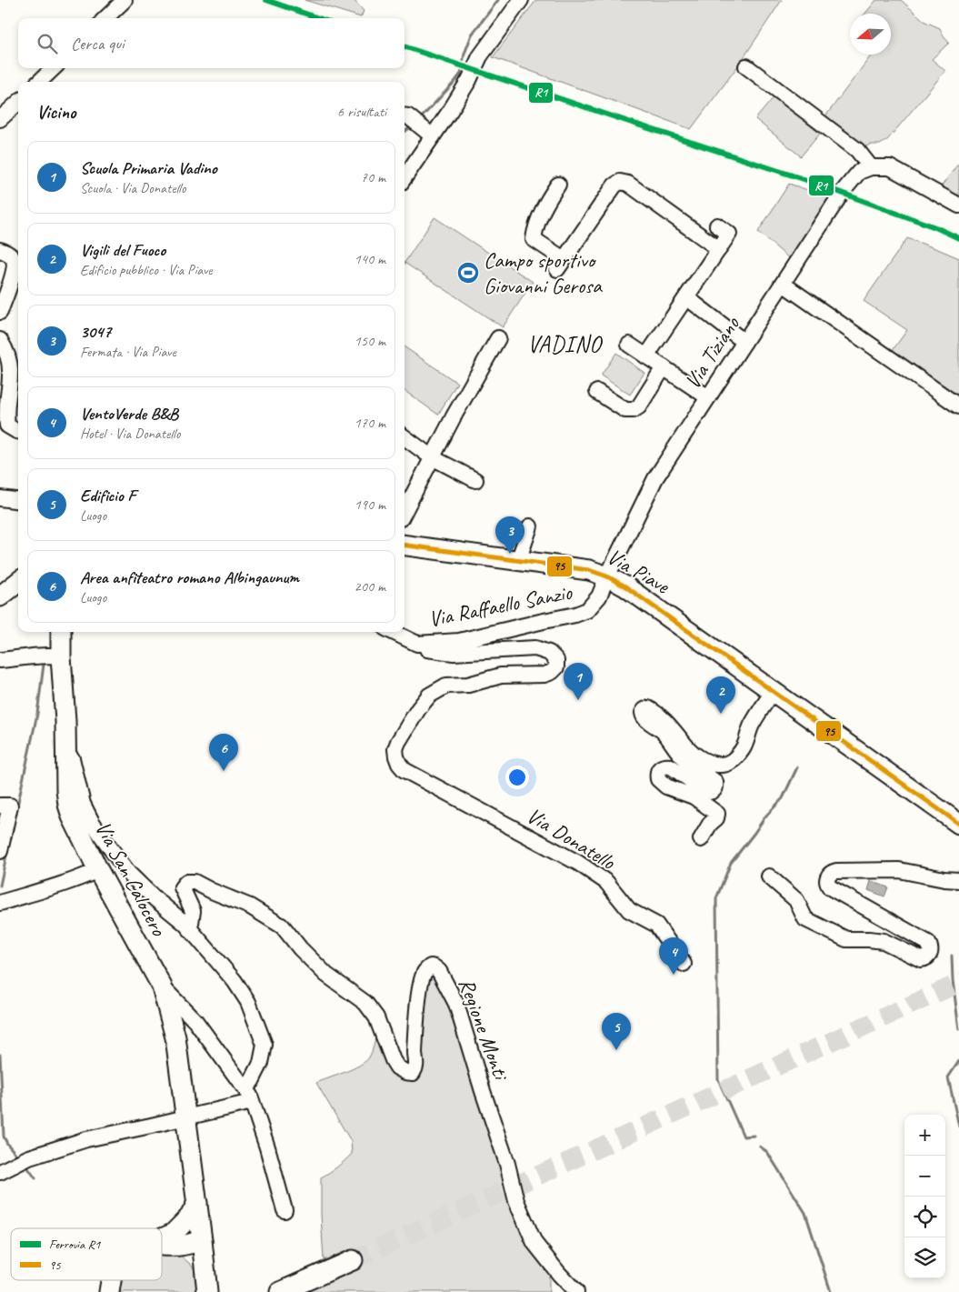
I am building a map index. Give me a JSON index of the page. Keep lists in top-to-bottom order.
{
  "streets": {
    "main road": ["Via Piave", "Via San Calocero"],
    "street": [
      "Via Tiziano",
      "Via Raffaello Sanzio",
      "Via Donatello",
      "Regione Monti"
    ]
  },
  "crossings": [
    ["Via Tiziano", "Via Piave"],
    ["Via Tiziano", "Via Raffaello Sanzio"],
    ["Via Piave", "Via Raffaello Sanzio"],
    ["Via Raffaello Sanzio", "Via Donatello"]
  ],
  "districts": ["VADINO"],
  "places": {
    "sports": ["Campo sportivo Giovanni Gerosa"]
  },
  "lines": ["rail line R1", "transit line 95"],
  "legend": ["Ferrovia R1", "95"],
  "north": "left",
  "page": {
    "search": "Cerca qui",
    "heading": ["Vicino", "6 risultati"],
    "list": [
      {
        "mark": "1",
        "name": "Scuola Primaria Vadino",
        "note": "Scuola · Via Donatello",
        "value": "70 m"
      },
      {
        "mark": "2",
        "name": "Vigili del Fuoco",
        "note": "Edificio pubblico · Via Piave",
        "value": "140 m"
      },
      {
        "mark": "3",
        "name": "3047",
        "note": "Fermata · Via Piave",
        "value": "150 m"
      },
      {
        "mark": "4",
        "name": "VentoVerde B&B",
        "note": "Hotel · Via Donatello",
        "value": "170 m"
      },
      {
        "mark": "5",
        "name": "Edificio F",
        "note": "Luogo",
        "value": "190 m"
      },
      {
        "mark": "6",
        "name": "Area anfiteatro romano Albingaunum",
        "note": "Luogo",
        "value": "200 m"
      }
    ],
    "pins": [
      "3",
      "1",
      "2",
      "6",
      "4",
      "5"
    ],
    "map_buttons": ["+", "−"]
  }
}
